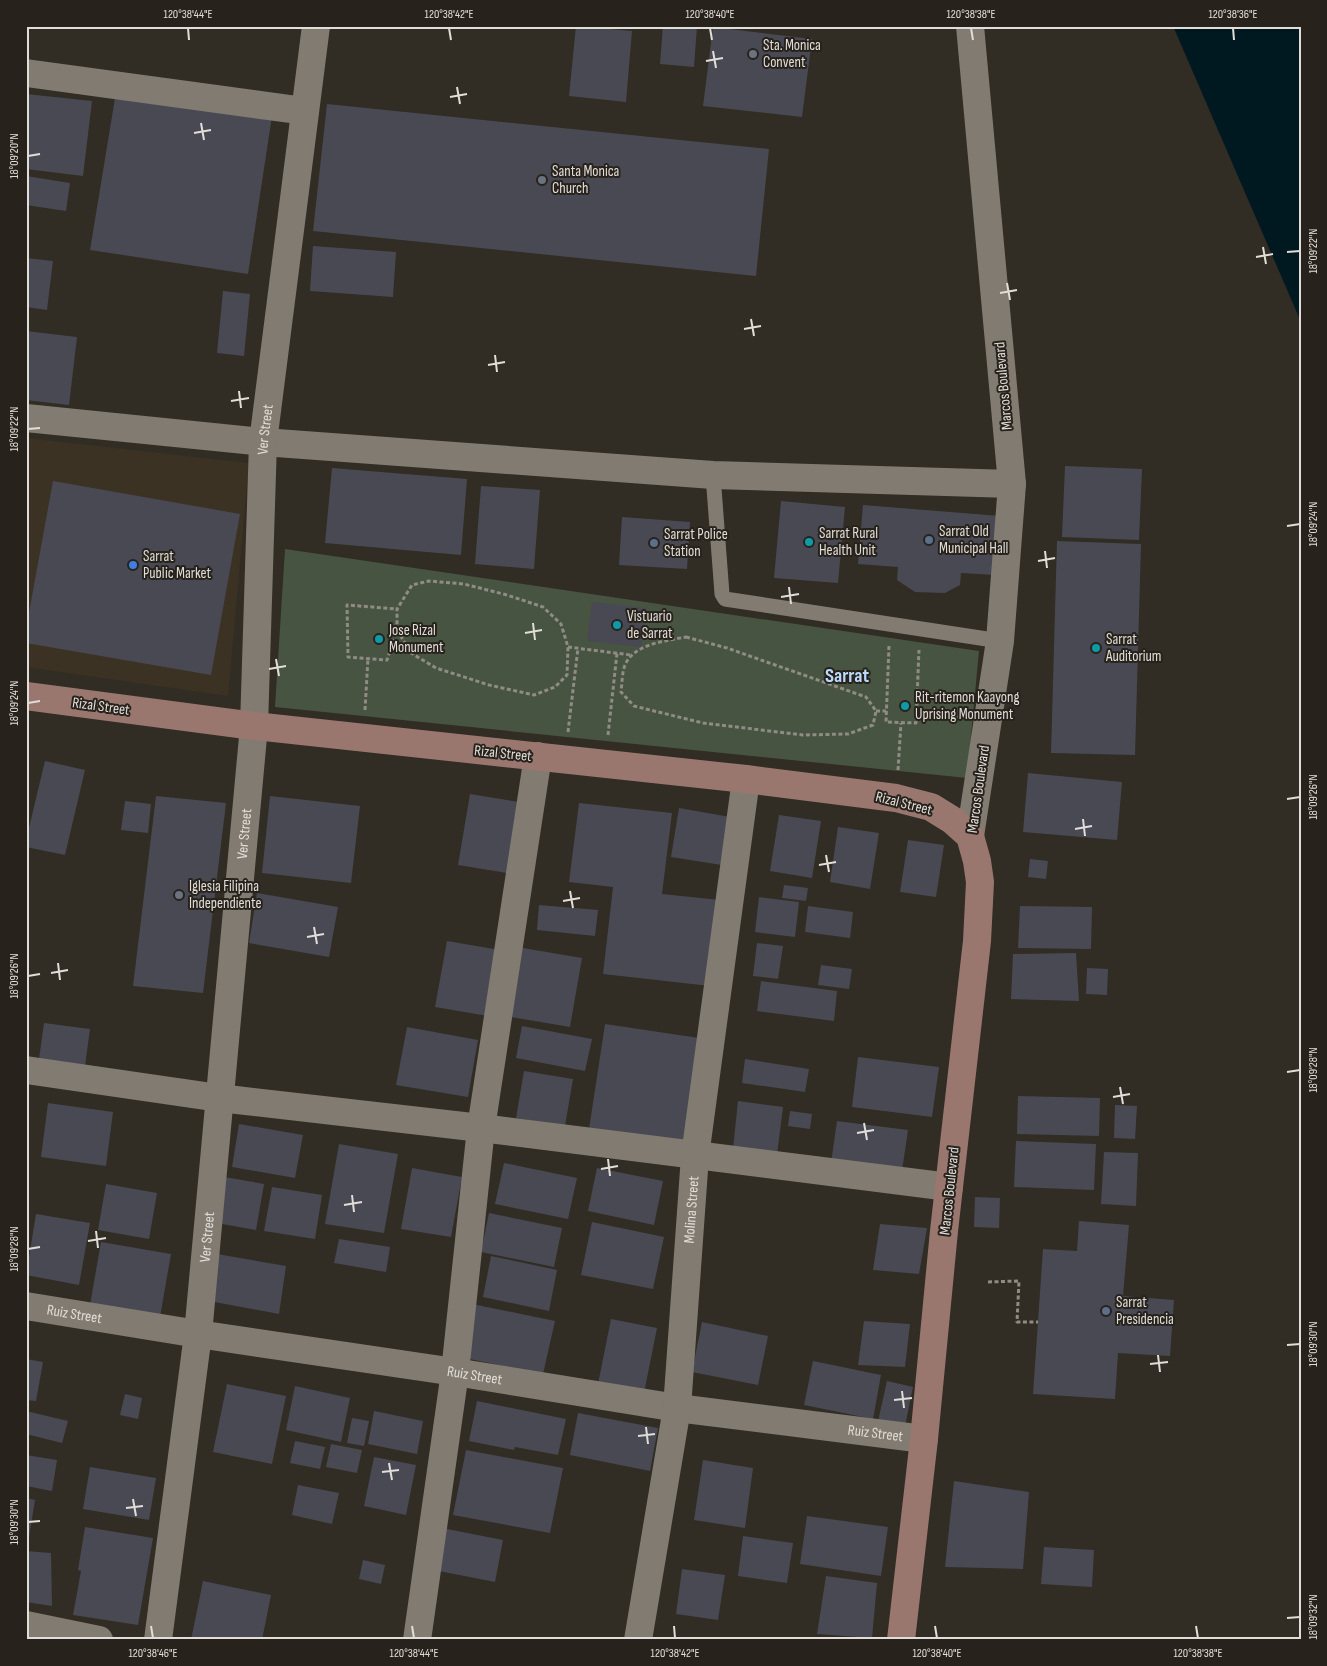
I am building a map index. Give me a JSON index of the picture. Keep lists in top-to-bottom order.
{
  "streets": {
    "main road": ["Marcos Boulevard", "Rizal Street"],
    "street": ["Ver Street", "Molina Street", "Ruiz Street"]
  },
  "crossings": [
    ["Marcos Boulevard", "Rizal Street"],
    ["Marcos Boulevard", "Ruiz Street"],
    ["Ver Street", "Rizal Street"],
    ["Ver Street", "Ruiz Street"],
    ["Rizal Street", "Molina Street"],
    ["Molina Street", "Ruiz Street"]
  ],
  "districts": ["Sarrat"],
  "places": [
    "Sta. Monica Convent",
    "Santa Monica Church",
    "Sarrat Old Municipal Hall",
    "Sarrat Rural Health Unit",
    "Sarrat Police Station",
    "Sarrat Public Market",
    "Vistuario de Sarrat",
    "Jose Rizal Monument",
    "Sarrat Auditorium",
    "Rit-ritemon Kaayong Uprising Monument",
    "Iglesia Filipina Independiente",
    "Sarrat Presidencia"
  ],
  "coordinates": [
    "120°38'44\"E",
    "120°38'42\"E",
    "120°38'40\"E",
    "120°38'38\"E",
    "120°38'36\"E",
    "18°09'20\"N",
    "18°09'22\"N",
    "18°09'24\"N",
    "18°09'26\"N",
    "18°09'28\"N",
    "18°09'30\"N",
    "18°09'32\"N",
    "120°38'46\"E"
  ]
}
